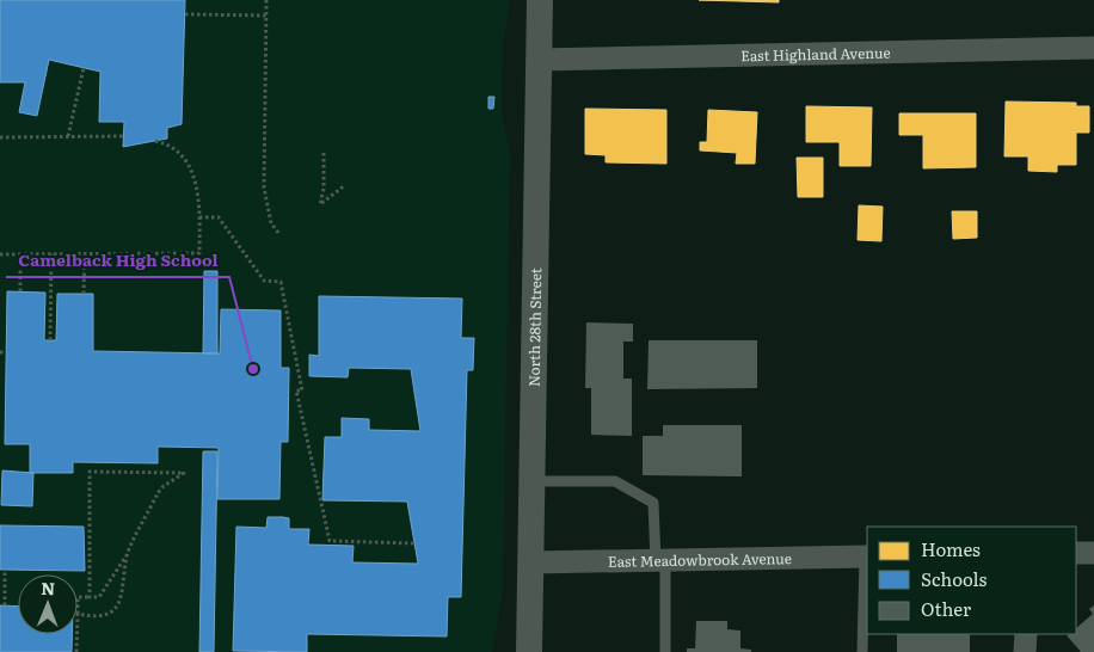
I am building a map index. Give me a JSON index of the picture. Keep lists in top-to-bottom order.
{
  "streets": {
    "street": ["East Highland Avenue", "North 28th Street", "East Meadowbrook Avenue"]
  },
  "crossings": [
    ["East Highland Avenue", "North 28th Street"],
    ["North 28th Street", "East Meadowbrook Avenue"]
  ],
  "places": ["Camelback High School"],
  "legend": ["Homes", "Schools", "Other"],
  "north": "top"
}
